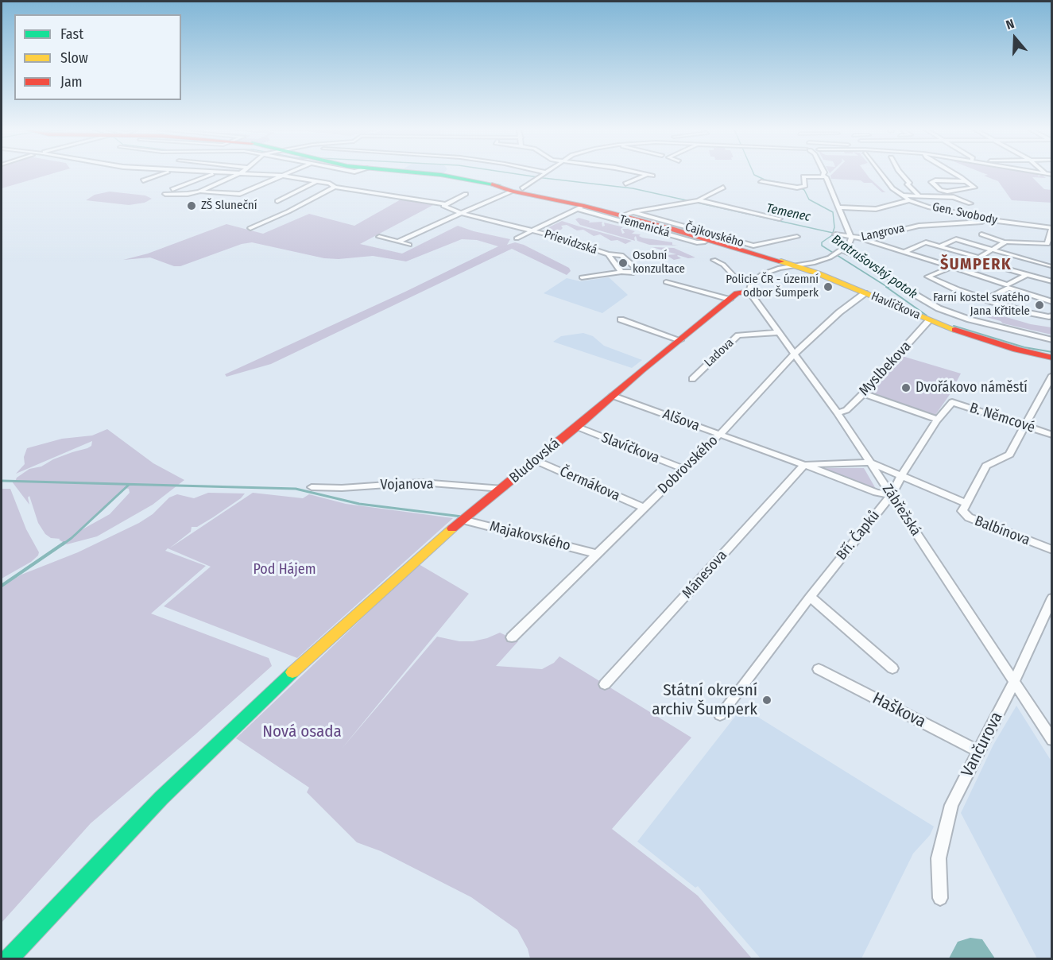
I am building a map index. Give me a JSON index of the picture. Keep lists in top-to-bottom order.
{
  "streets": {
    "street": [
      "Gen. Svobody",
      "Temenická",
      "Langrova",
      "Čajkovského",
      "Prievidzská",
      "Havlíčkova",
      "Ladova",
      "Myslbekova",
      "B. Němcové",
      "Alšova",
      "Slavíčkova",
      "Bludovská",
      "Dobrovského",
      "Čermákova",
      "Vojanova",
      "Zábřežská",
      "Balbínova",
      "Bří. Čapků",
      "Majakovského",
      "Mánesova",
      "Haškova",
      "Vančurova"
    ]
  },
  "crossings": [
    ["Gen. Svobody", "Langrova"],
    ["Temenická", "Čajkovského"],
    ["Temenická", "Prievidzská"],
    ["Temenická", "Havlíčkova"],
    ["Havlíčkova", "Myslbekova"],
    ["Havlíčkova", "Dobrovského"],
    ["Ladova", "Zábřežská"],
    ["Myslbekova", "Zábřežská"],
    ["B. Němcové", "Balbínova"],
    ["B. Němcové", "Bří. Čapků"],
    ["Alšova", "Bludovská"],
    ["Alšova", "Dobrovského"],
    ["Alšova", "Zábřežská"],
    ["Alšova", "Balbínova"],
    ["Alšova", "Bří. Čapků"],
    ["Alšova", "Mánesova"],
    ["Slavíčkova", "Bludovská"],
    ["Slavíčkova", "Dobrovského"],
    ["Bludovská", "Čermákova"],
    ["Bludovská", "Vojanova"],
    ["Bludovská", "Zábřežská"],
    ["Bludovská", "Majakovského"],
    ["Dobrovského", "Čermákova"],
    ["Dobrovského", "Zábřežská"],
    ["Dobrovského", "Majakovského"],
    ["Zábřežská", "Bří. Čapků"],
    ["Zábřežská", "Vančurova"],
    ["Balbínova", "Bří. Čapků"],
    ["Haškova", "Vančurova"]
  ],
  "districts": ["ŠUMPERK"],
  "water": ["Temenec", "Bratrušovský potok"],
  "parks": ["Pod Hájem", "Nová osada"],
  "places": [
    "ZŠ Sluneční",
    "Osobní konzultace",
    "Policie ČR - územní odbor Šumperk",
    "Farní kostel svatého Jana Křtitele",
    "Dvořákovo náměstí",
    "Státní okresní archiv Šumperk"
  ],
  "legend": ["Fast", "Slow", "Jam"],
  "north": "top"
}
